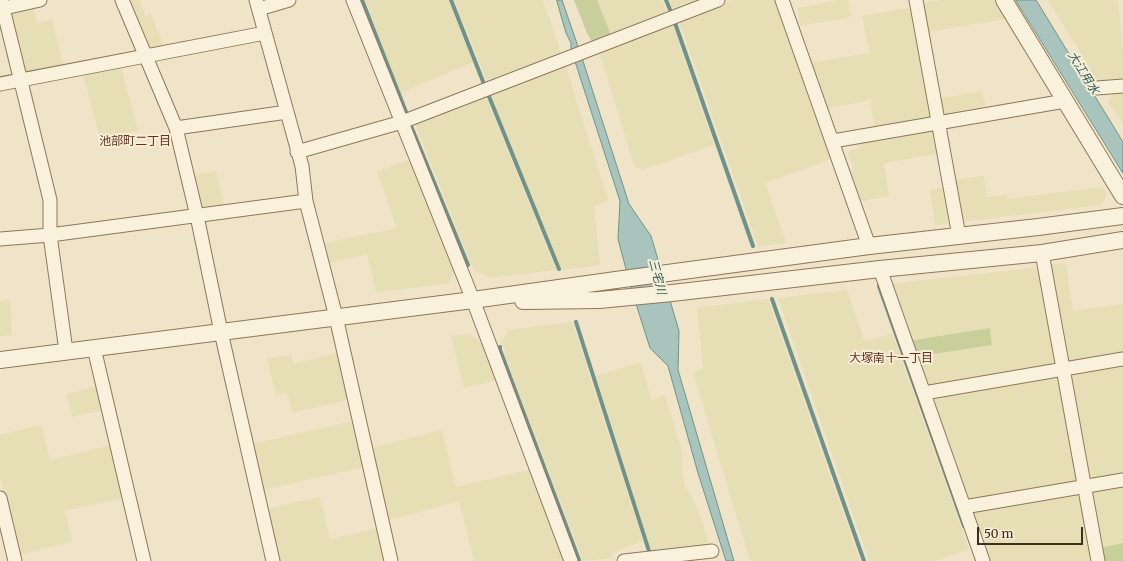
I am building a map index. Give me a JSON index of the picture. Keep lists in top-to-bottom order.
{
  "districts": ["池部町二丁目", "大塚南十一丁目"],
  "water": ["大江用水", "三宅川"],
  "scale_bar": "50 m"
}
